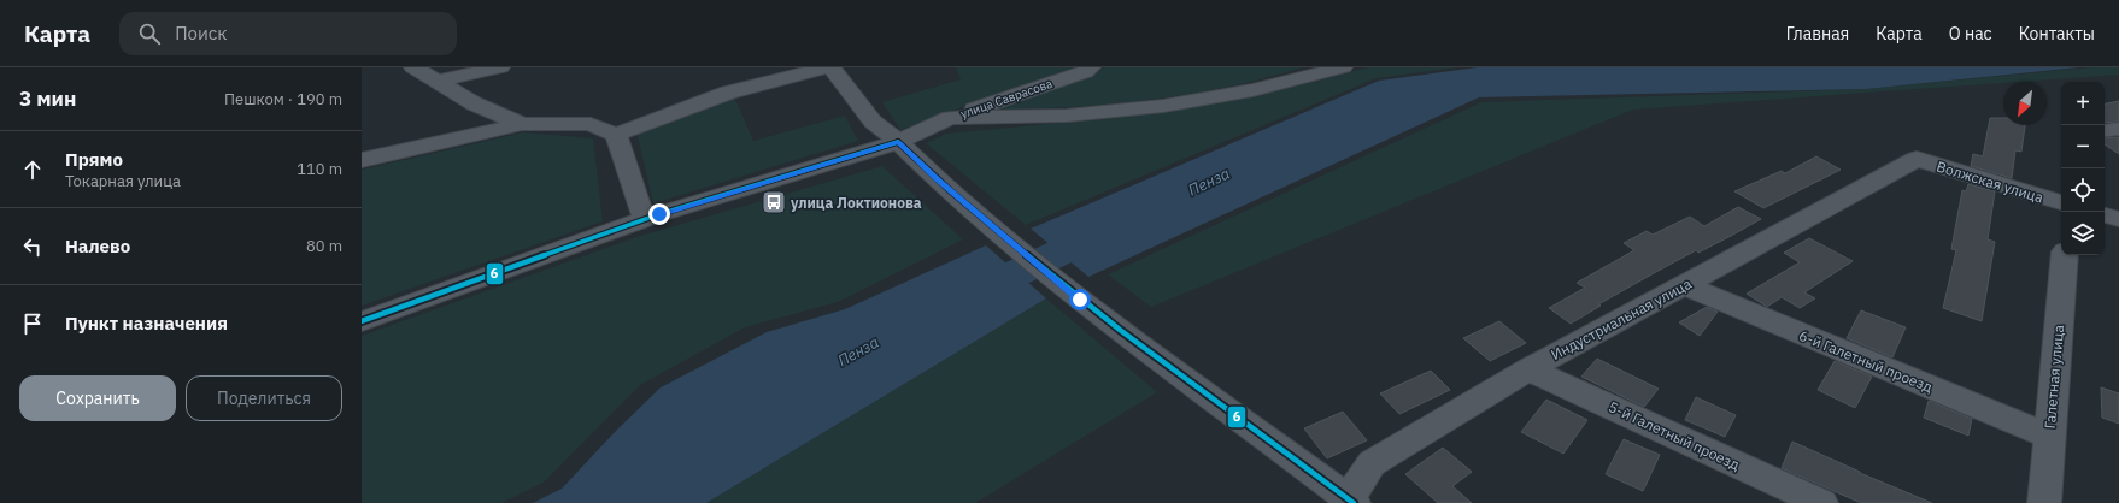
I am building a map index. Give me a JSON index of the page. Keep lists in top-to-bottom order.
{
  "streets": {
    "street": [
      "улица Саврасова",
      "Волжская улица",
      "Индустриальная улица",
      "6-й Галетный проезд",
      "Галетная улица",
      "5-й Галетный проезд"
    ]
  },
  "crossings": [
    ["Волжская улица", "Индустриальная улица"],
    ["Индустриальная улица", "6-й Галетный проезд"],
    ["Индустриальная улица", "5-й Галетный проезд"],
    ["6-й Галетный проезд", "Галетная улица"]
  ],
  "water": ["Пенза"],
  "places": {
    "bus stop": ["улица Локтионова"]
  },
  "lines": ["transit line 6"],
  "north": "bottom left",
  "page": {
    "header": "Карта",
    "search": "Поиск",
    "nav": [
      "Главная",
      "Карта",
      "О нас",
      "Контакты"
    ],
    "heading": ["3 мин", "Пешком · 190 m"],
    "map_buttons": ["+", "−"],
    "list": [
      ["Прямо", "Токарная улица", "110 m"],
      ["Налево", "80 m"],
      "Пункт назначения"
    ],
    "buttons": ["Сохранить", "Поделиться"]
  }
}
